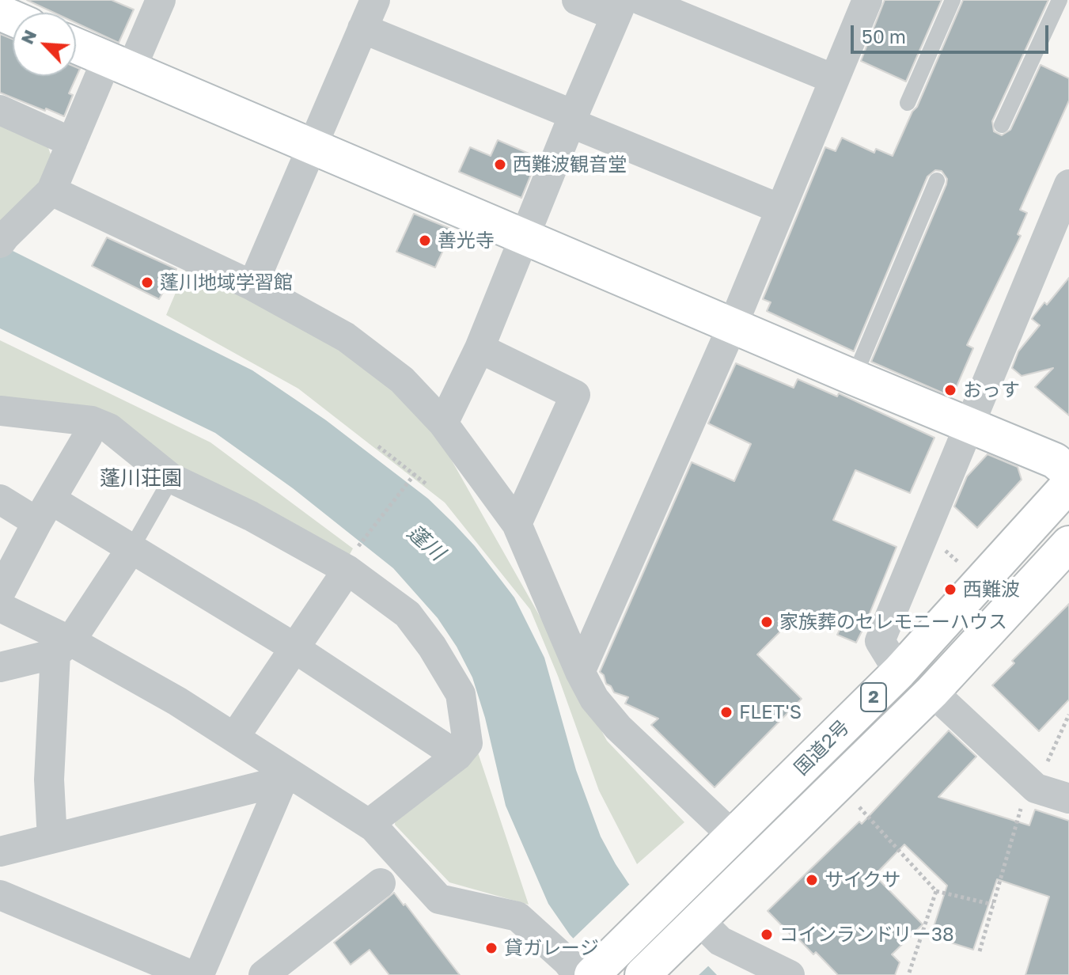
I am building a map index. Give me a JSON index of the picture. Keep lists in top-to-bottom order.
{
  "streets": {
    "main road": ["2", "国道2号"]
  },
  "districts": ["蓬川荘園"],
  "water": ["蓬川"],
  "places": [
    "西難波観音堂",
    "善光寺",
    "蓬川地域学習館",
    "おっす",
    "西難波",
    "家族葬のセレモニーハウス",
    "FLET'S",
    "サイクサ",
    "コインランドリー38",
    "貸ガレージ"
  ],
  "scale_bar": "50 m",
  "north": "top left"
}
